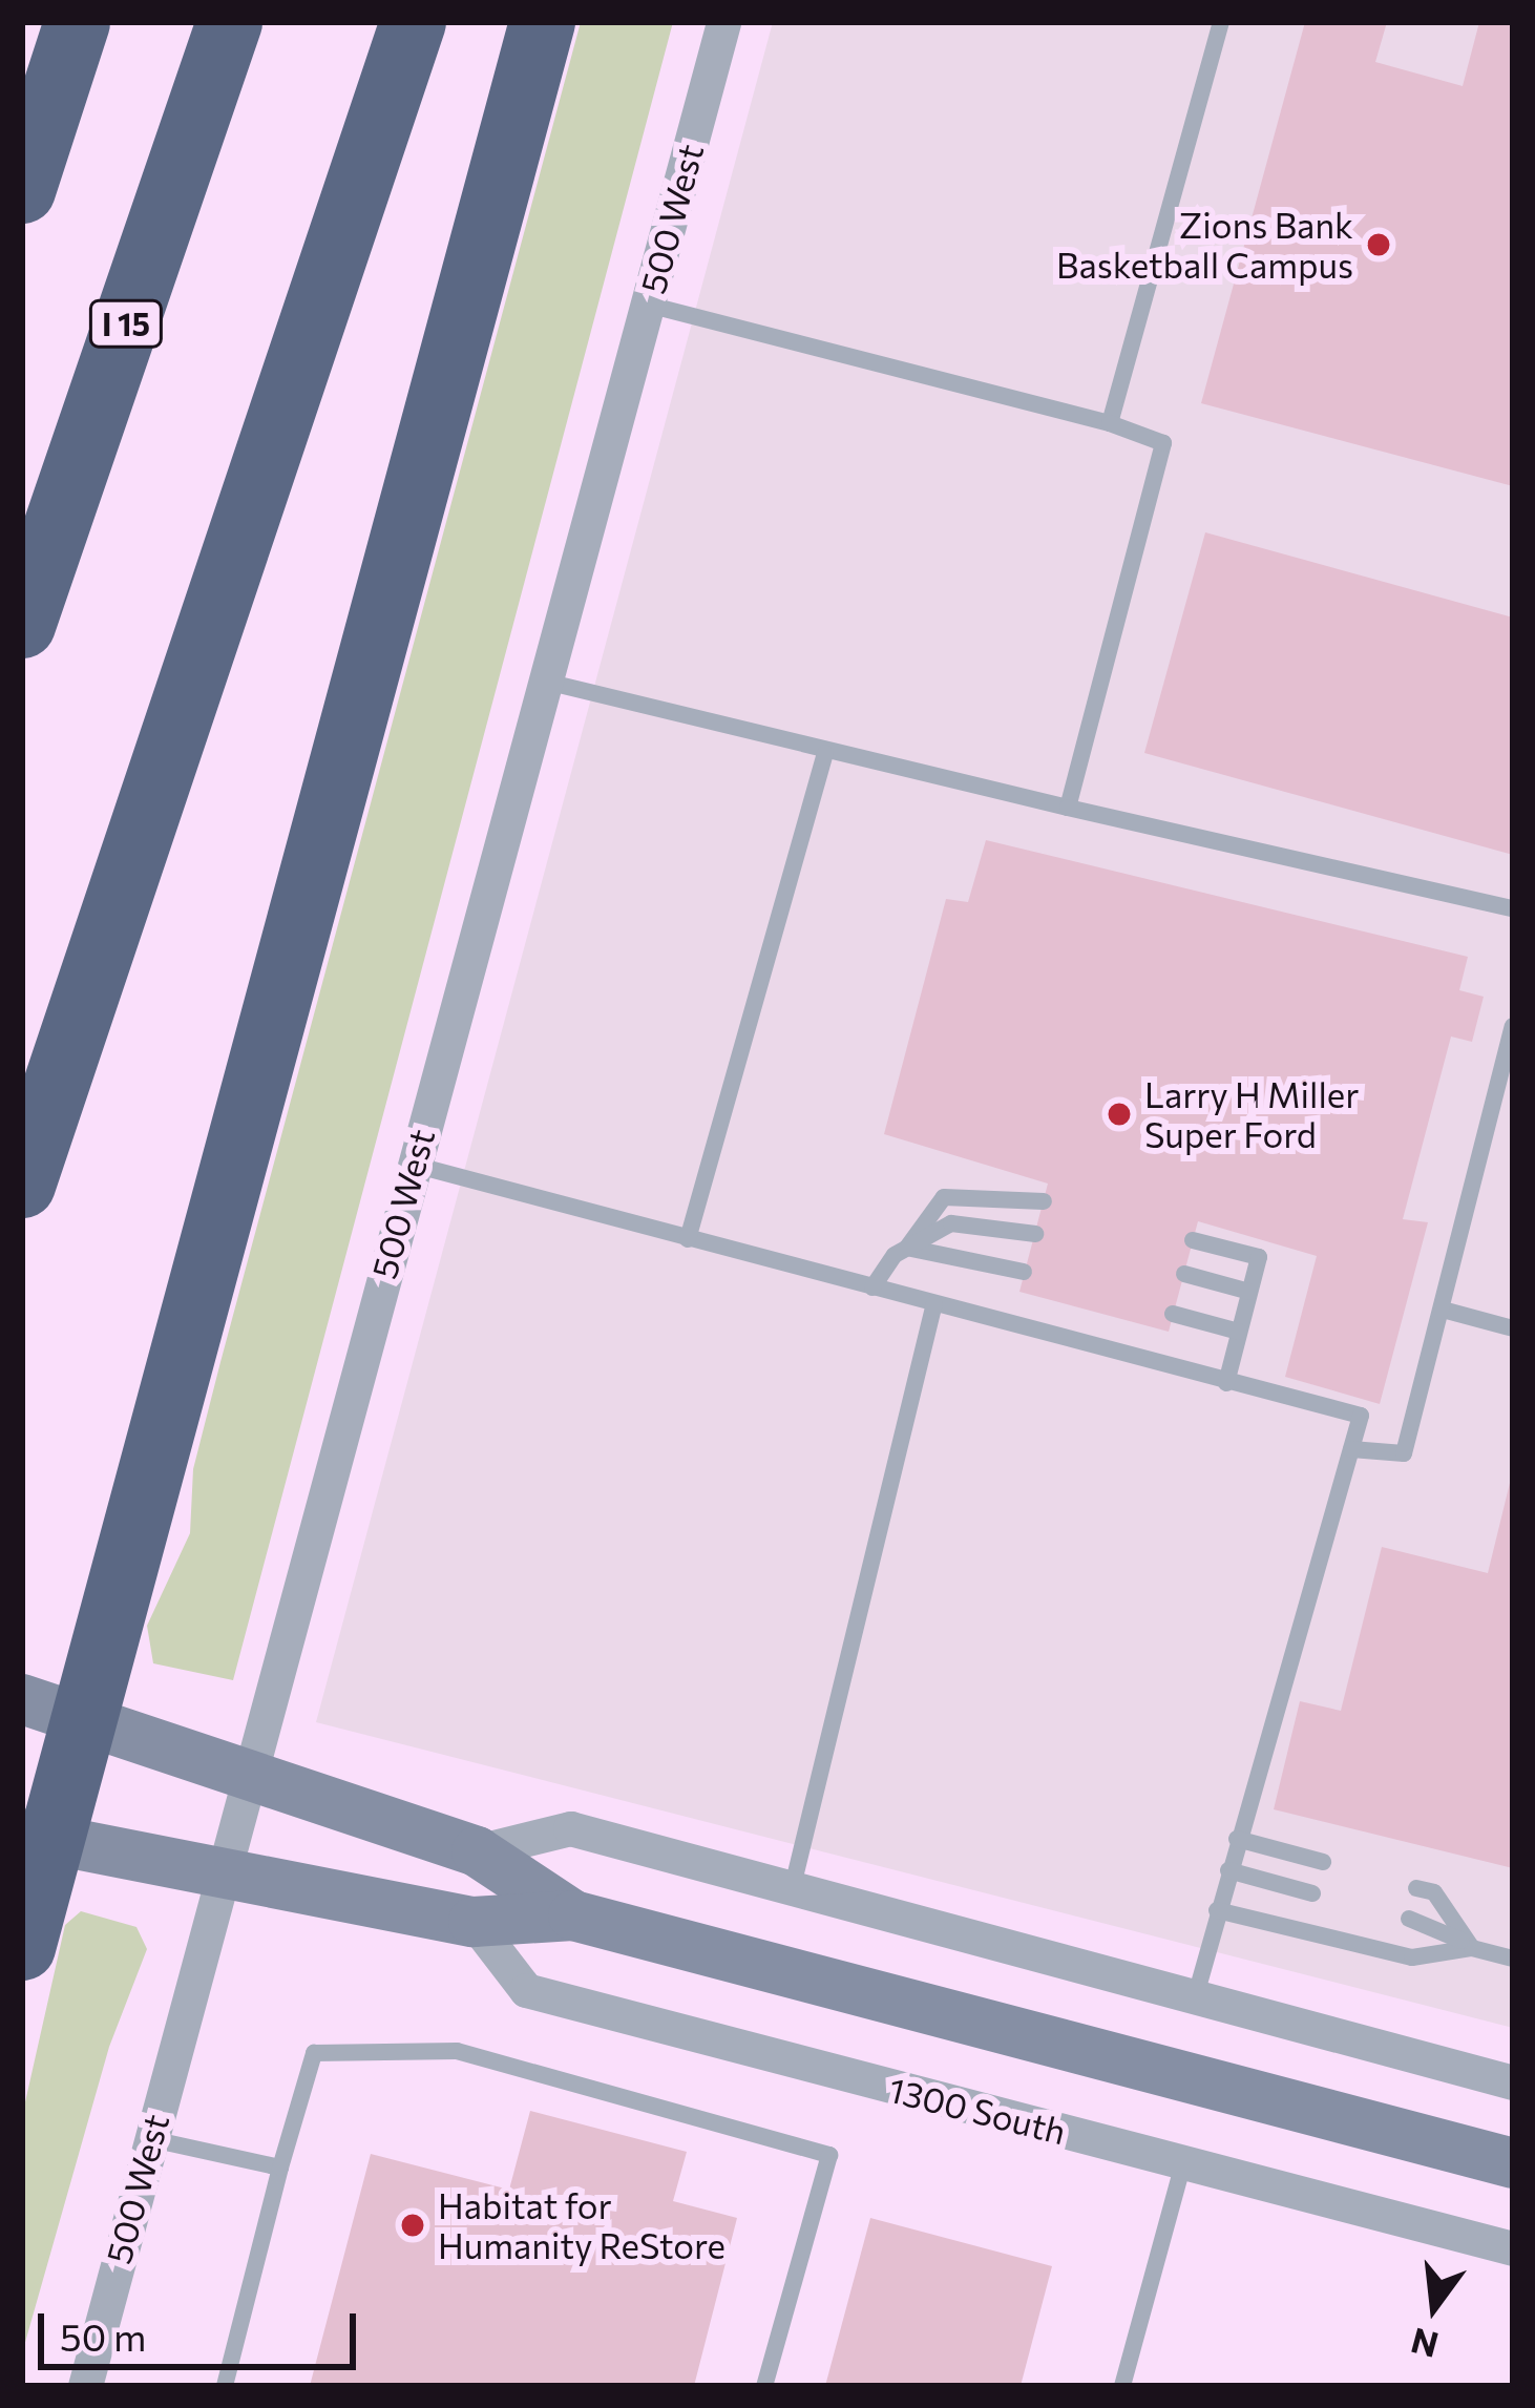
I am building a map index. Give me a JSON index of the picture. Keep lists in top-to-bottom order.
{
  "streets": {
    "highway": ["I 15"],
    "street": ["500 West", "1300 South"]
  },
  "places": ["Zions Bank Basketball Campus", "Larry H Miller Super Ford", "Habitat for Humanity ReStore"],
  "scale_bar": "50 m",
  "north": "bottom"
}
